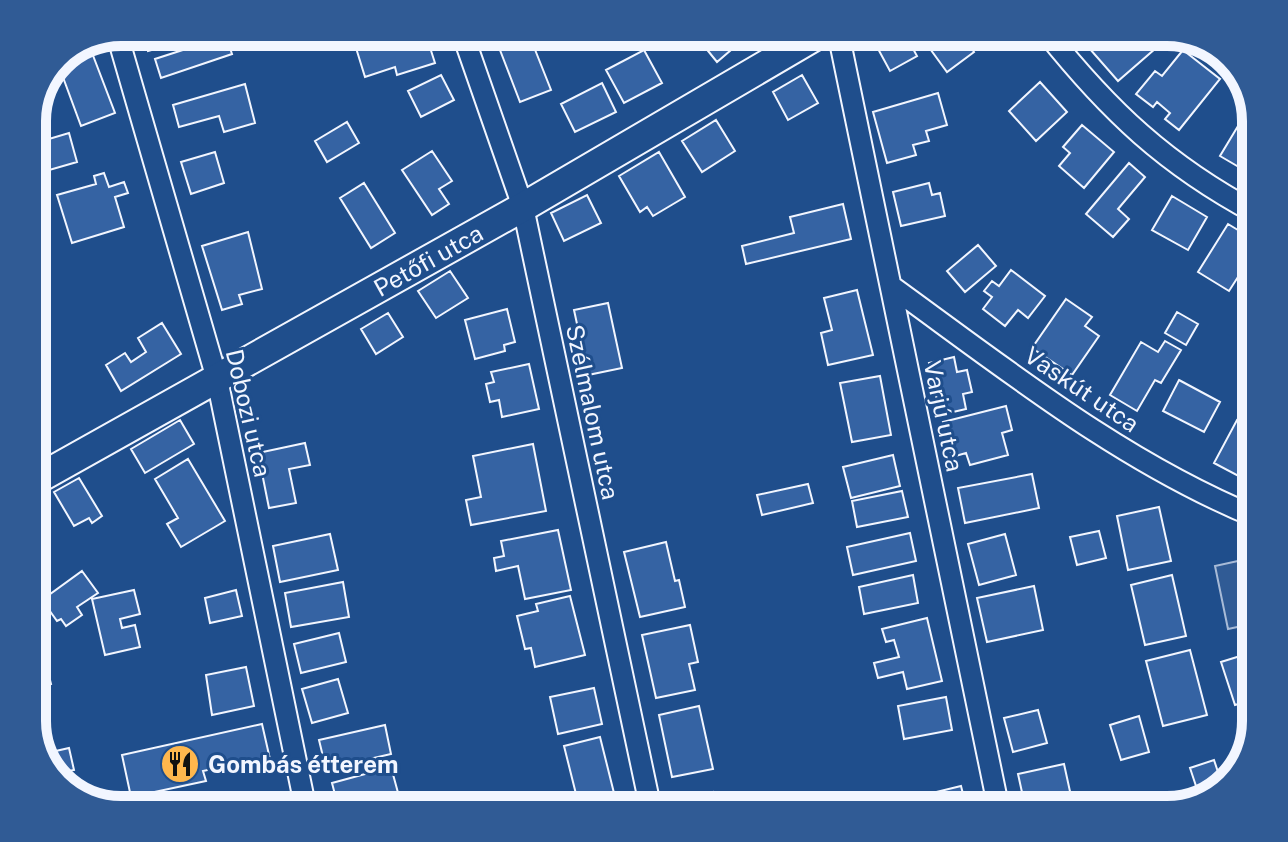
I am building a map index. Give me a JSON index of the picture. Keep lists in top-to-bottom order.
{
  "streets": {
    "main road": ["Petőfi utca"],
    "street": [
      "Vaskút utca",
      "Szélmalom utca",
      "Dobozi utca",
      "Varjú utca"
    ]
  },
  "crossings": [
    ["Petőfi utca", "Szélmalom utca"],
    ["Petőfi utca", "Dobozi utca"],
    ["Vaskút utca", "Varjú utca"]
  ],
  "places": {
    "restaurant": ["Gombás étterem"]
  }
}
